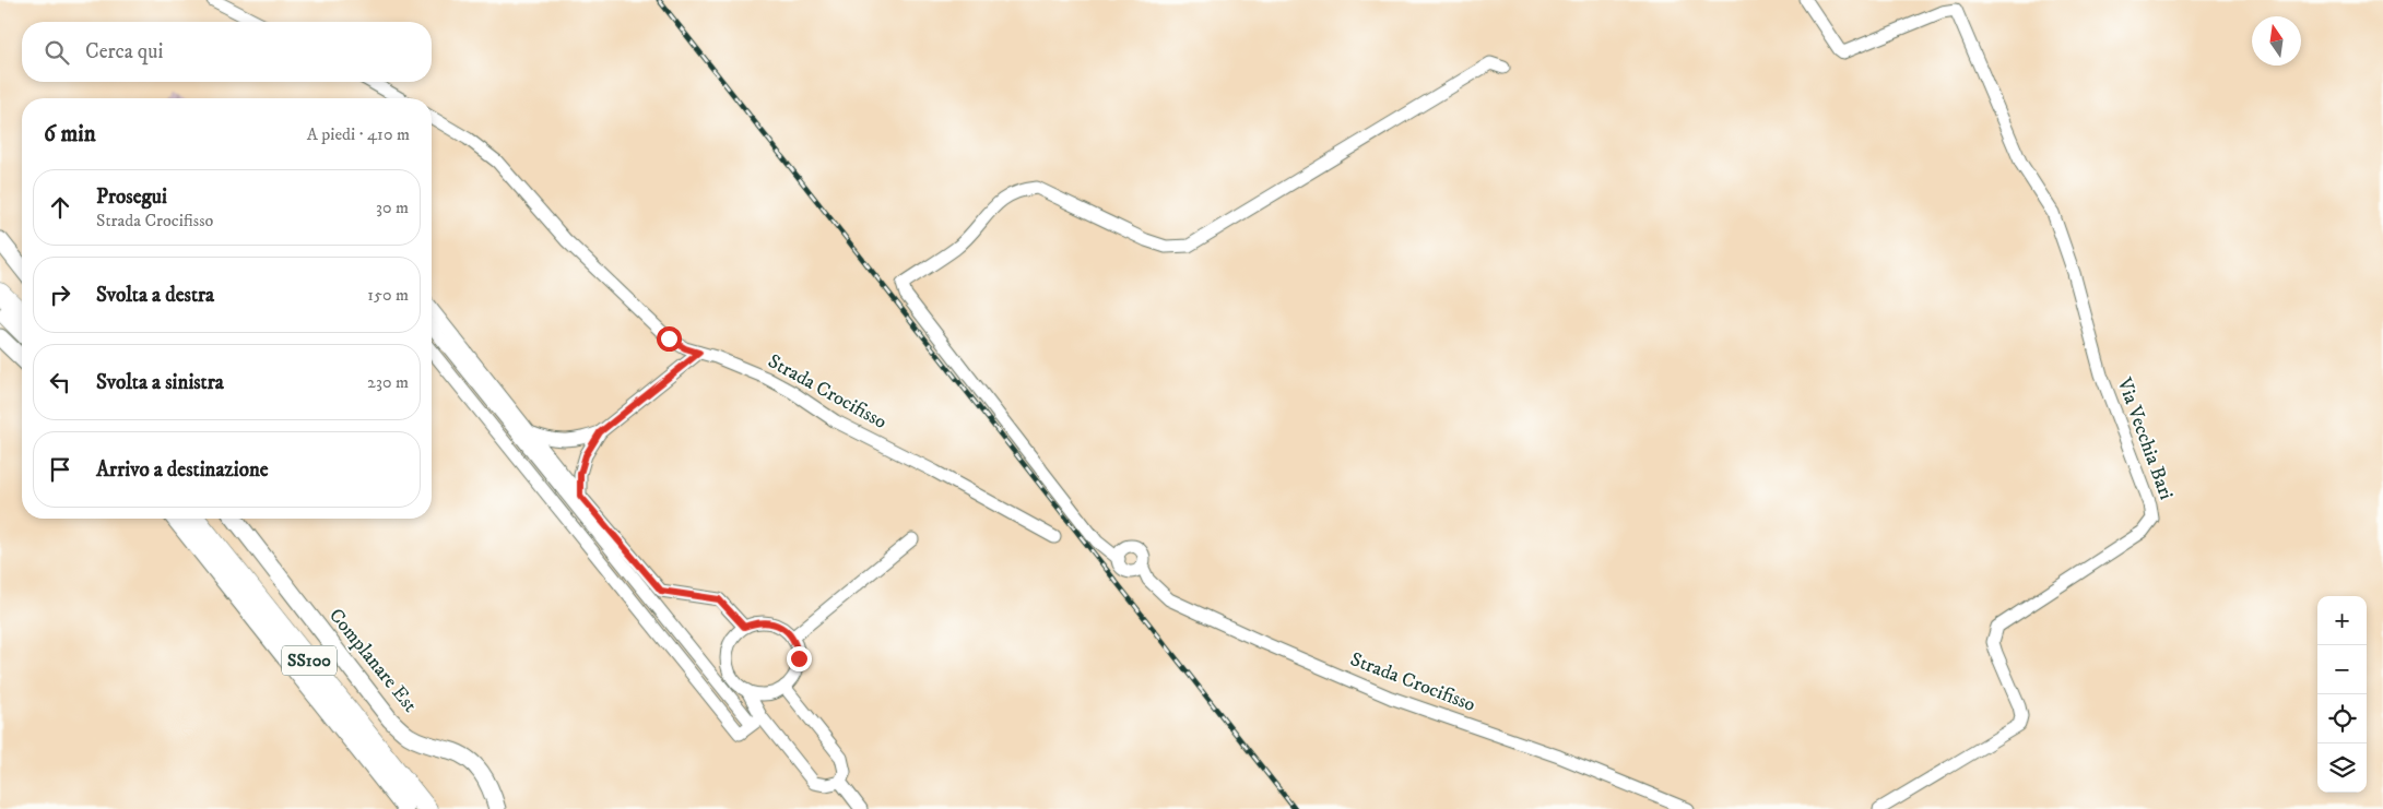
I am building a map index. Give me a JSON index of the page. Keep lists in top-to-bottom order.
{
  "streets": {
    "highway": ["SS100"],
    "main road": ["Complanare Est"],
    "street": ["Strada Crocifisso", "Via Vecchia Bari"]
  },
  "north": "top",
  "page": {
    "search": "Cerca qui",
    "heading": ["6 min", "A piedi · 410 m"],
    "list": [
      ["Prosegui", "Strada Crocifisso", "30 m"],
      ["Svolta a destra", "150 m"],
      ["Svolta a sinistra", "230 m"],
      "Arrivo a destinazione"
    ],
    "map_buttons": ["+", "−"]
  }
}
